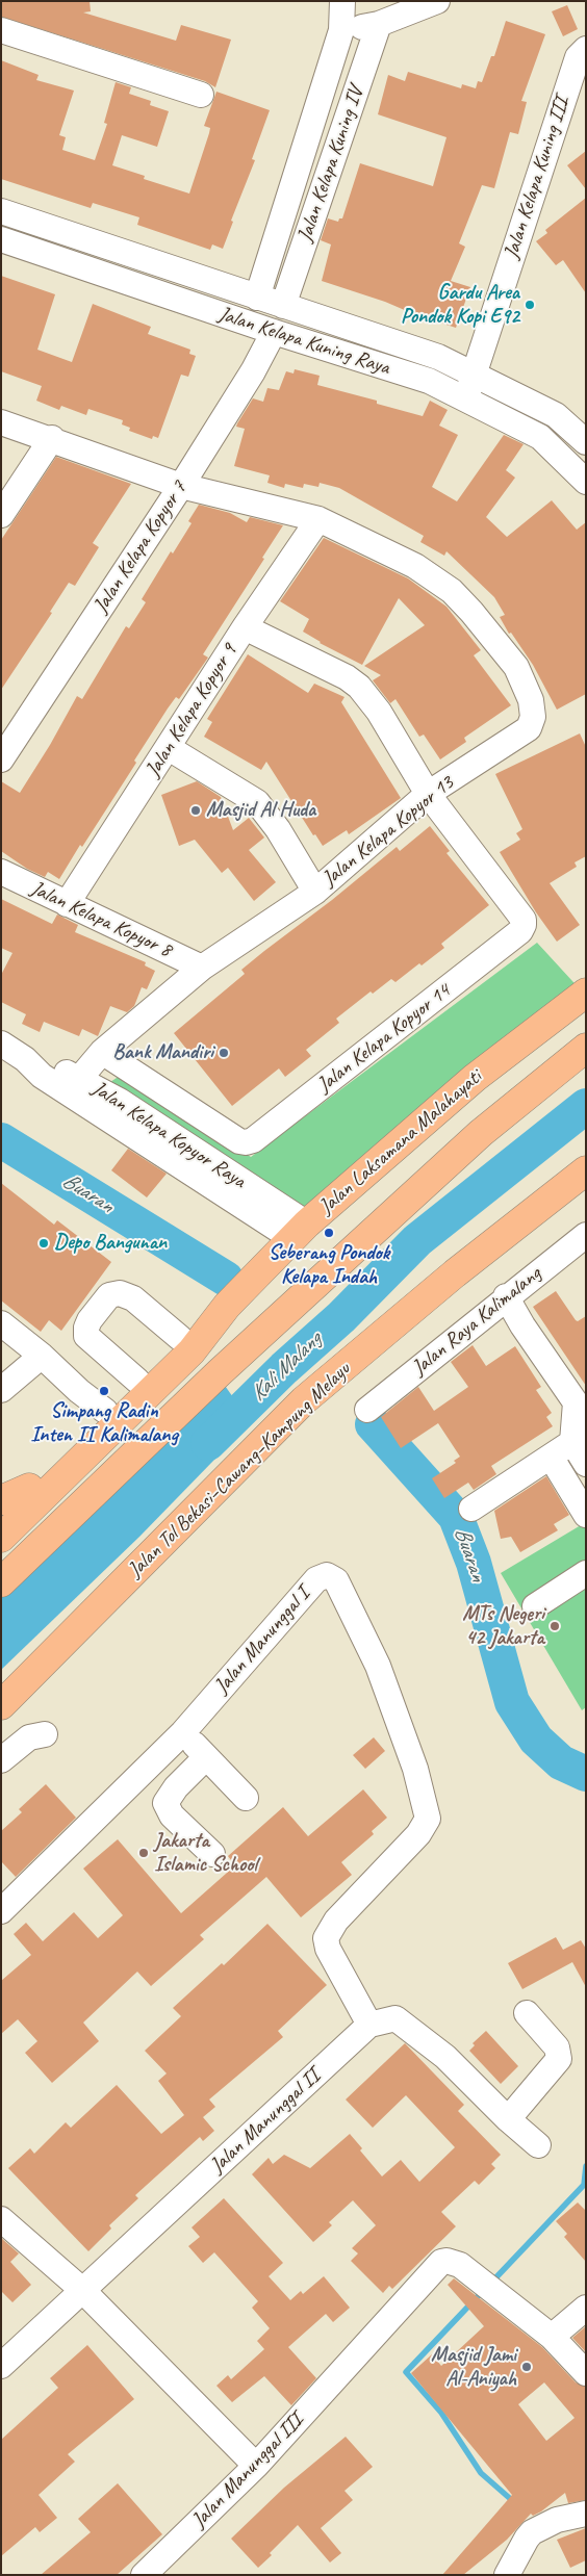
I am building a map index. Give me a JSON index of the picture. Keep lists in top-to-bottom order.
{
  "streets": {
    "main road": ["Jalan Laksamana Malahayati", "Jalan Tol Bekasi–Cawang–Kampung Melayu"],
    "street": [
      "Jalan Kelapa Kuning IV",
      "Jalan Kelapa Kuning III",
      "Jalan Kelapa Kuning Raya",
      "Jalan Kelapa Kopyor 7",
      "Jalan Kelapa Kopyor 9",
      "Jalan Kelapa Kopyor 13",
      "Jalan Kelapa Kopyor 8",
      "Jalan Kelapa Kopyor 14",
      "Jalan Kelapa Kopyor Raya",
      "Jalan Raya Kalimalang",
      "Jalan Manunggal I",
      "Jalan Manunggal II",
      "Jalan Manunggal III"
    ]
  },
  "crossings": [
    ["Jalan Kelapa Kuning IV", "Jalan Kelapa Kuning Raya"],
    ["Jalan Kelapa Kuning III", "Jalan Kelapa Kuning Raya"],
    ["Jalan Kelapa Kuning Raya", "Jalan Kelapa Kopyor 7"],
    ["Jalan Kelapa Kopyor 7", "Jalan Kelapa Kopyor 13"],
    ["Jalan Kelapa Kopyor 9", "Jalan Kelapa Kopyor 13"],
    ["Jalan Kelapa Kopyor 9", "Jalan Kelapa Kopyor 8"],
    ["Jalan Kelapa Kopyor 13", "Jalan Kelapa Kopyor 8"],
    ["Jalan Kelapa Kopyor 13", "Jalan Kelapa Kopyor 14"],
    ["Jalan Kelapa Kopyor 13", "Jalan Kelapa Kopyor Raya"],
    ["Jalan Kelapa Kopyor Raya", "Jalan Laksamana Malahayati"],
    ["Jalan Manunggal I", "Jalan Manunggal II"]
  ],
  "water": ["Buaran", "Kali Malang"],
  "places": [
    "Gardu Area Pondok Kopi E92",
    "Masjid Al Huda",
    "Bank Mandiri",
    "Seberang Pondok Kelapa Indah",
    "Depo Bangunan",
    "Simpang Radin Inten II Kalimalang",
    "MTs Negeri 42 Jakarta",
    "Jakarta Islamic School",
    "Masjid Jami Al-Aniyah"
  ]
}
